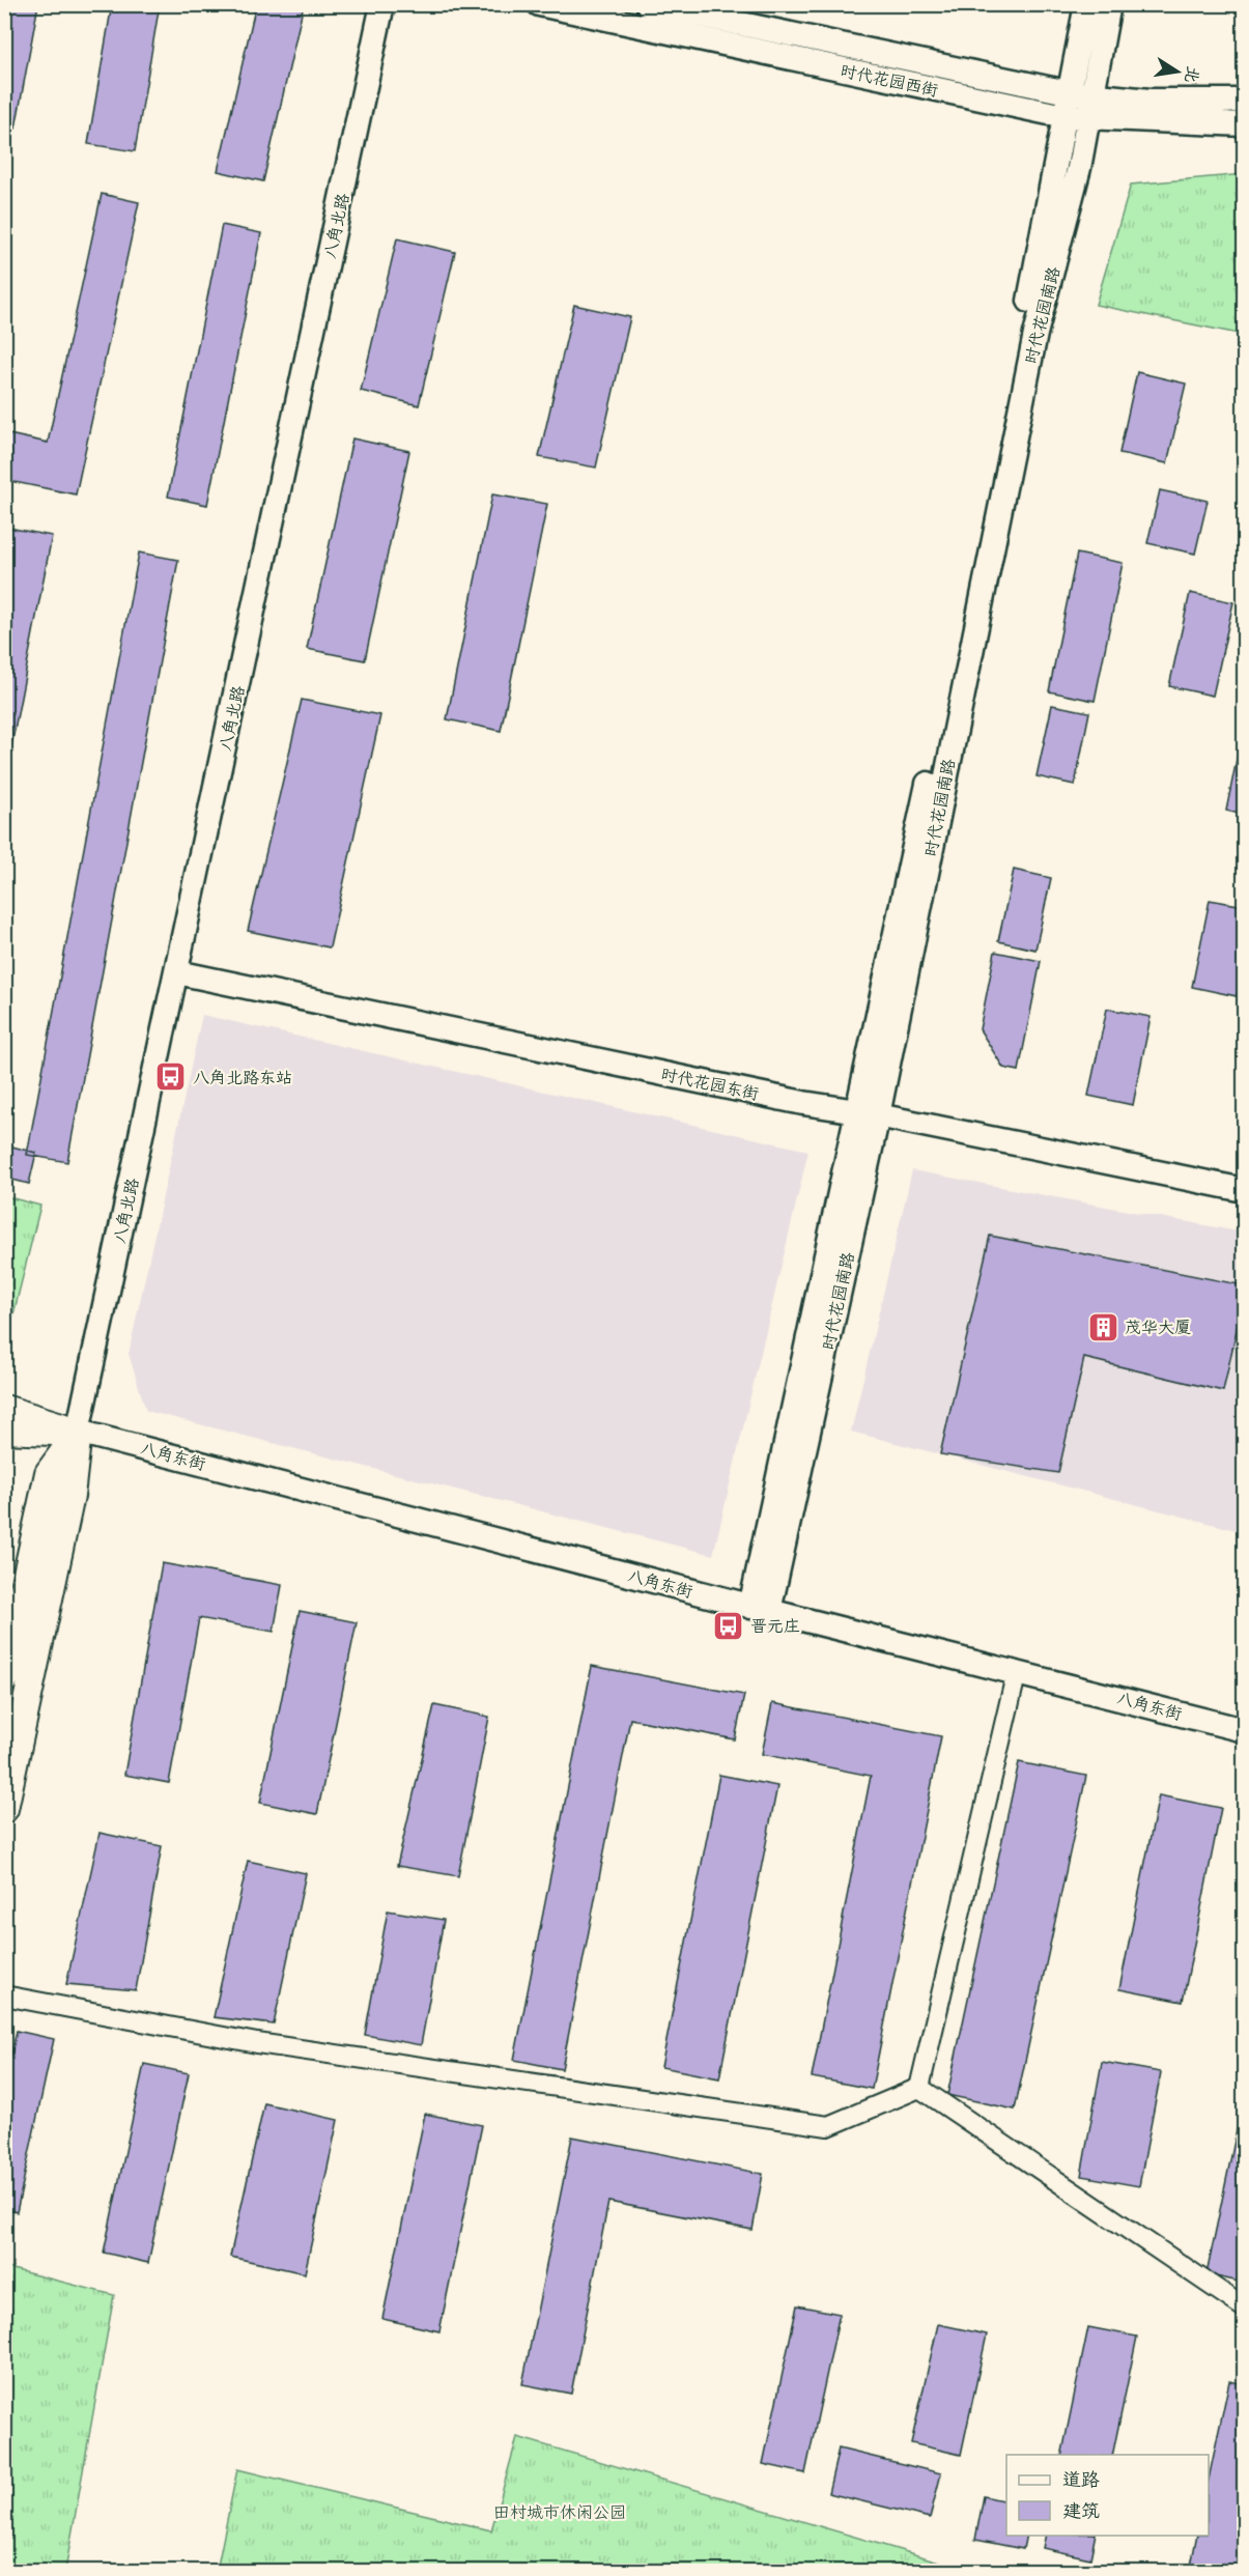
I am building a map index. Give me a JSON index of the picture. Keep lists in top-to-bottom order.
{
  "streets": {
    "main road": ["八角北路", "八角东街"],
    "street": ["时代花园西街", "时代花园南路", "时代花园东街"]
  },
  "crossings": [
    ["时代花园西街", "时代花园南路"],
    ["八角北路", "时代花园东街"],
    ["八角北路", "八角东街"],
    ["时代花园南路", "时代花园东街"],
    ["时代花园南路", "八角东街"]
  ],
  "parks": ["田村城市休闲公园"],
  "places": {
    "bus stop": ["八角北路东站", "晋元庄"],
    "building": ["茂华大厦"]
  },
  "legend": ["道路", "建筑"],
  "north": "right"
}
